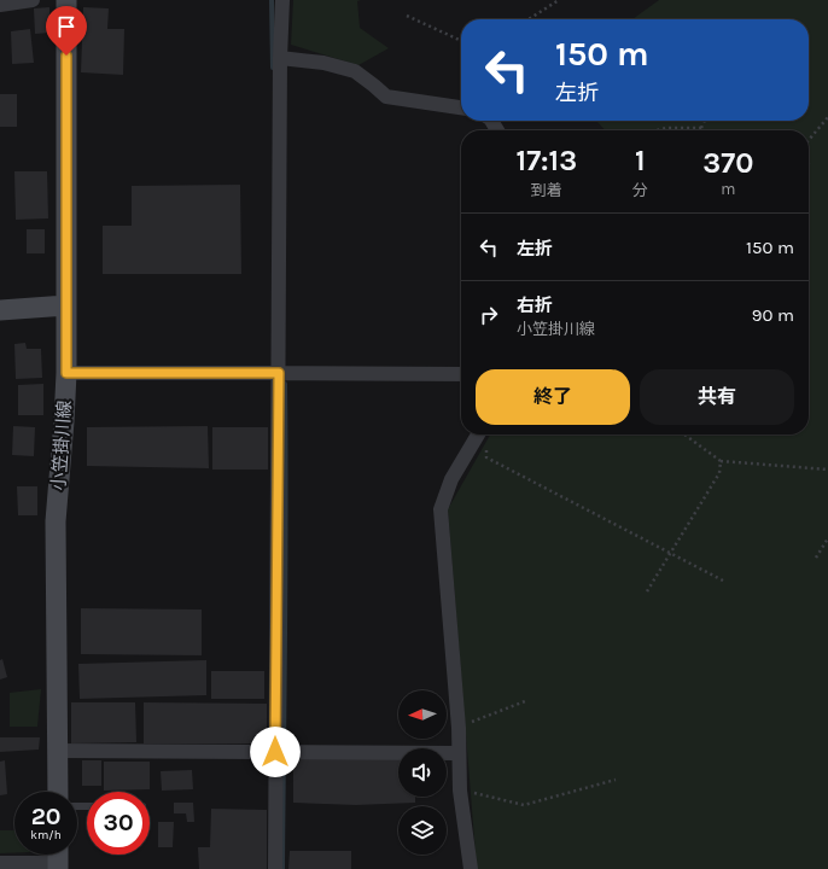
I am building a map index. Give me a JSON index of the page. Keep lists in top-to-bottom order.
{
  "streets": {
    "main road": ["小笠掛川線"]
  },
  "north": "left",
  "page": {
    "turn": ["150 m", "左折"],
    "eta": [
      "17:13",
      "到着",
      "1",
      "分",
      "370",
      "m"
    ],
    "list": [
      {
        "name": "左折",
        "value": "150 m"
      },
      {
        "name": "右折",
        "note": "小笠掛川線",
        "value": "90 m"
      }
    ],
    "buttons": ["終了", "共有"],
    "speed": "20 km/h",
    "limit": "30"
  }
}
